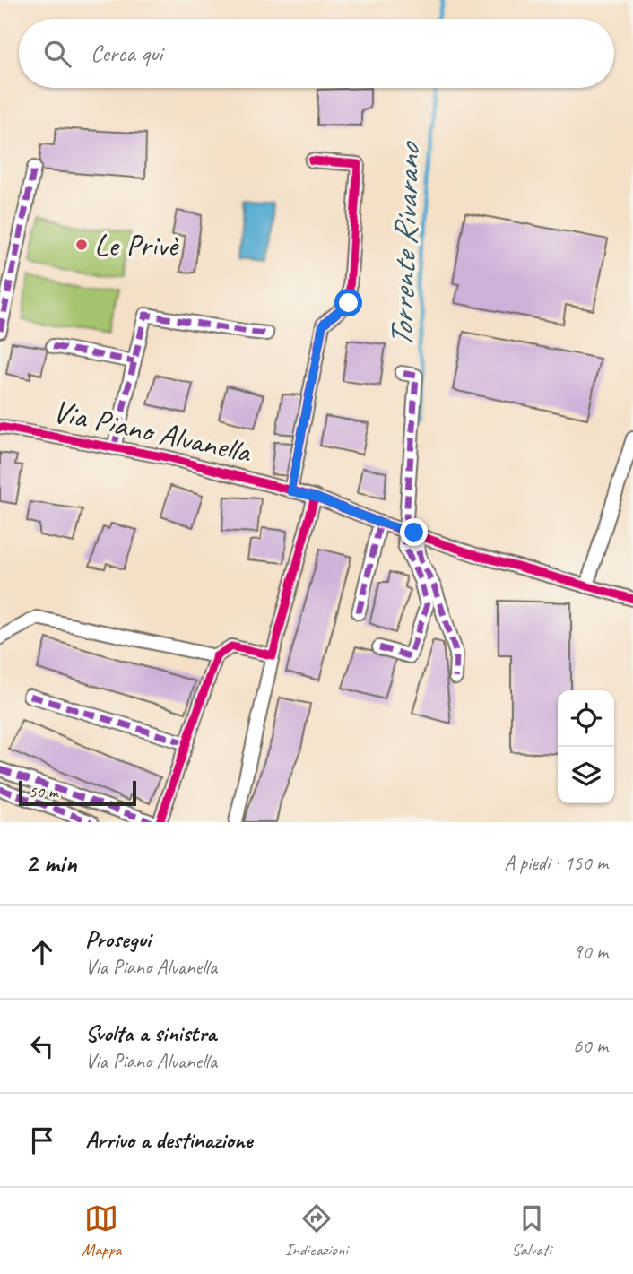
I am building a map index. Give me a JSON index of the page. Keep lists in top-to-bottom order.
{
  "streets": {
    "street": ["Via Piano Alvanella"]
  },
  "water": ["Torrente Rivarano"],
  "places": ["Le Privè"],
  "scale_bar": "50 m",
  "page": {
    "search": "Cerca qui",
    "scale": "50 m",
    "heading": ["2 min", "A piedi · 150 m"],
    "list": [
      ["Prosegui", "Via Piano Alvanella", "90 m"],
      ["Svolta a sinistra", "Via Piano Alvanella", "60 m"],
      "Arrivo a destinazione"
    ],
    "nav": ["Mappa", "Indicazioni", "Salvati"]
  }
}
